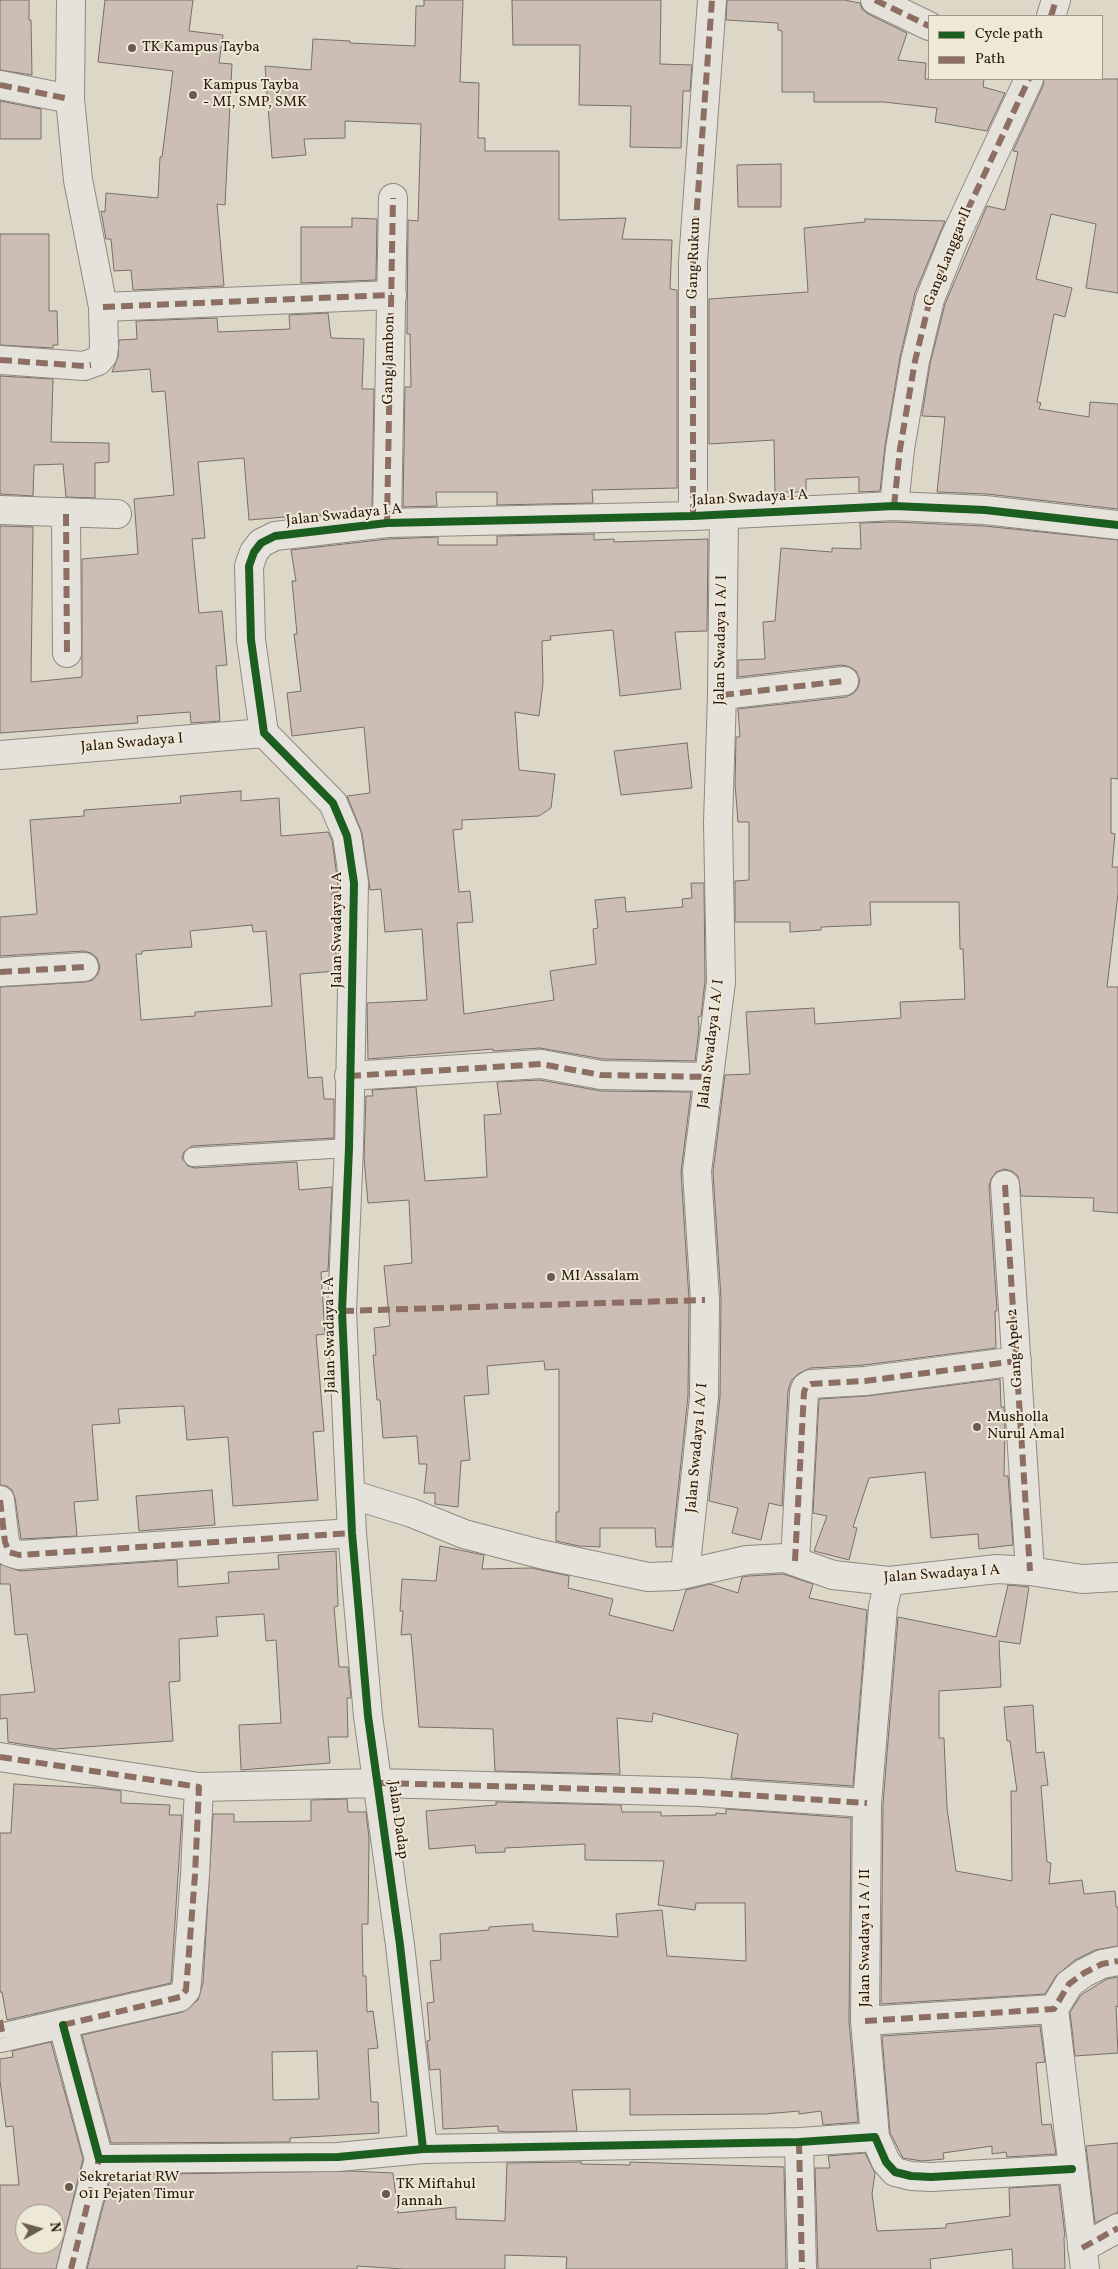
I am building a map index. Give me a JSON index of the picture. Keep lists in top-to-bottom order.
{
  "streets": {
    "street": [
      "Gang Langgar II",
      "Gang Rukun",
      "Gang Jambon",
      "Jalan Swadaya I A",
      "Jalan Swadaya I A/ I",
      "Jalan Swadaya I",
      "Gang Apel 2",
      "Jalan Dadap",
      "Jalan Swadaya I A / II"
    ]
  },
  "crossings": [
    ["Gang Langgar II", "Jalan Swadaya I A"],
    ["Gang Rukun", "Jalan Swadaya I A"],
    ["Gang Jambon", "Jalan Swadaya I A"],
    ["Jalan Swadaya I A", "Jalan Swadaya I A/ I"],
    ["Jalan Swadaya I A", "Jalan Swadaya I"],
    ["Jalan Swadaya I A", "Gang Apel 2"],
    ["Jalan Swadaya I A", "Jalan Dadap"],
    ["Jalan Swadaya I A", "Jalan Swadaya I A / II"]
  ],
  "places": [
    "TK Kampus Tayba",
    "Kampus Tayba - MI, SMP, SMK",
    "MI Assalam",
    "Musholla Nurul Amal",
    "Sekretariat RW 011 Pejaten Timur",
    "TK Miftahul Jannah"
  ],
  "legend": ["Cycle path", "Path"],
  "north": "right"
}
